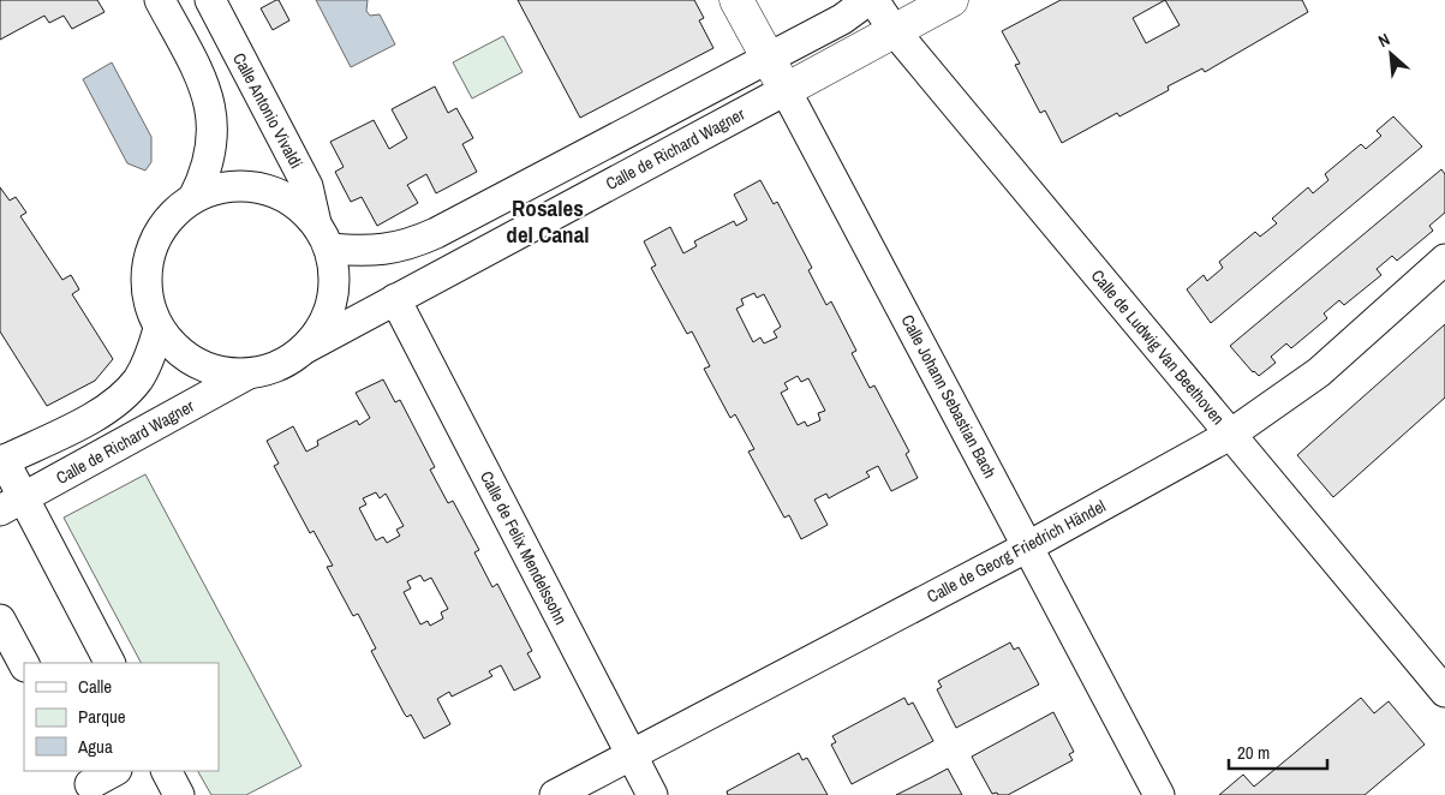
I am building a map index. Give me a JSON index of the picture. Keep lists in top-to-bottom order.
{
  "streets": {
    "street": [
      "Calle Antonio Vivaldi",
      "Calle de Richard Wagner",
      "Calle de Ludwig Van Beethoven",
      "Calle Johann Sebastian Bach",
      "Calle de Felix Mendelssohn",
      "Calle de Georg Friedrich Händel"
    ]
  },
  "crossings": [
    ["Calle Antonio Vivaldi", "Calle de Richard Wagner"],
    ["Calle de Richard Wagner", "Calle de Ludwig Van Beethoven"],
    ["Calle de Richard Wagner", "Calle Johann Sebastian Bach"],
    ["Calle de Richard Wagner", "Calle de Felix Mendelssohn"],
    ["Calle de Ludwig Van Beethoven", "Calle de Georg Friedrich Händel"],
    ["Calle Johann Sebastian Bach", "Calle de Georg Friedrich Händel"],
    ["Calle de Felix Mendelssohn", "Calle de Georg Friedrich Händel"]
  ],
  "districts": ["Rosales del Canal"],
  "legend": ["Calle", "Parque", "Agua"],
  "scale_bar": "20 m",
  "north": "top left"
}
